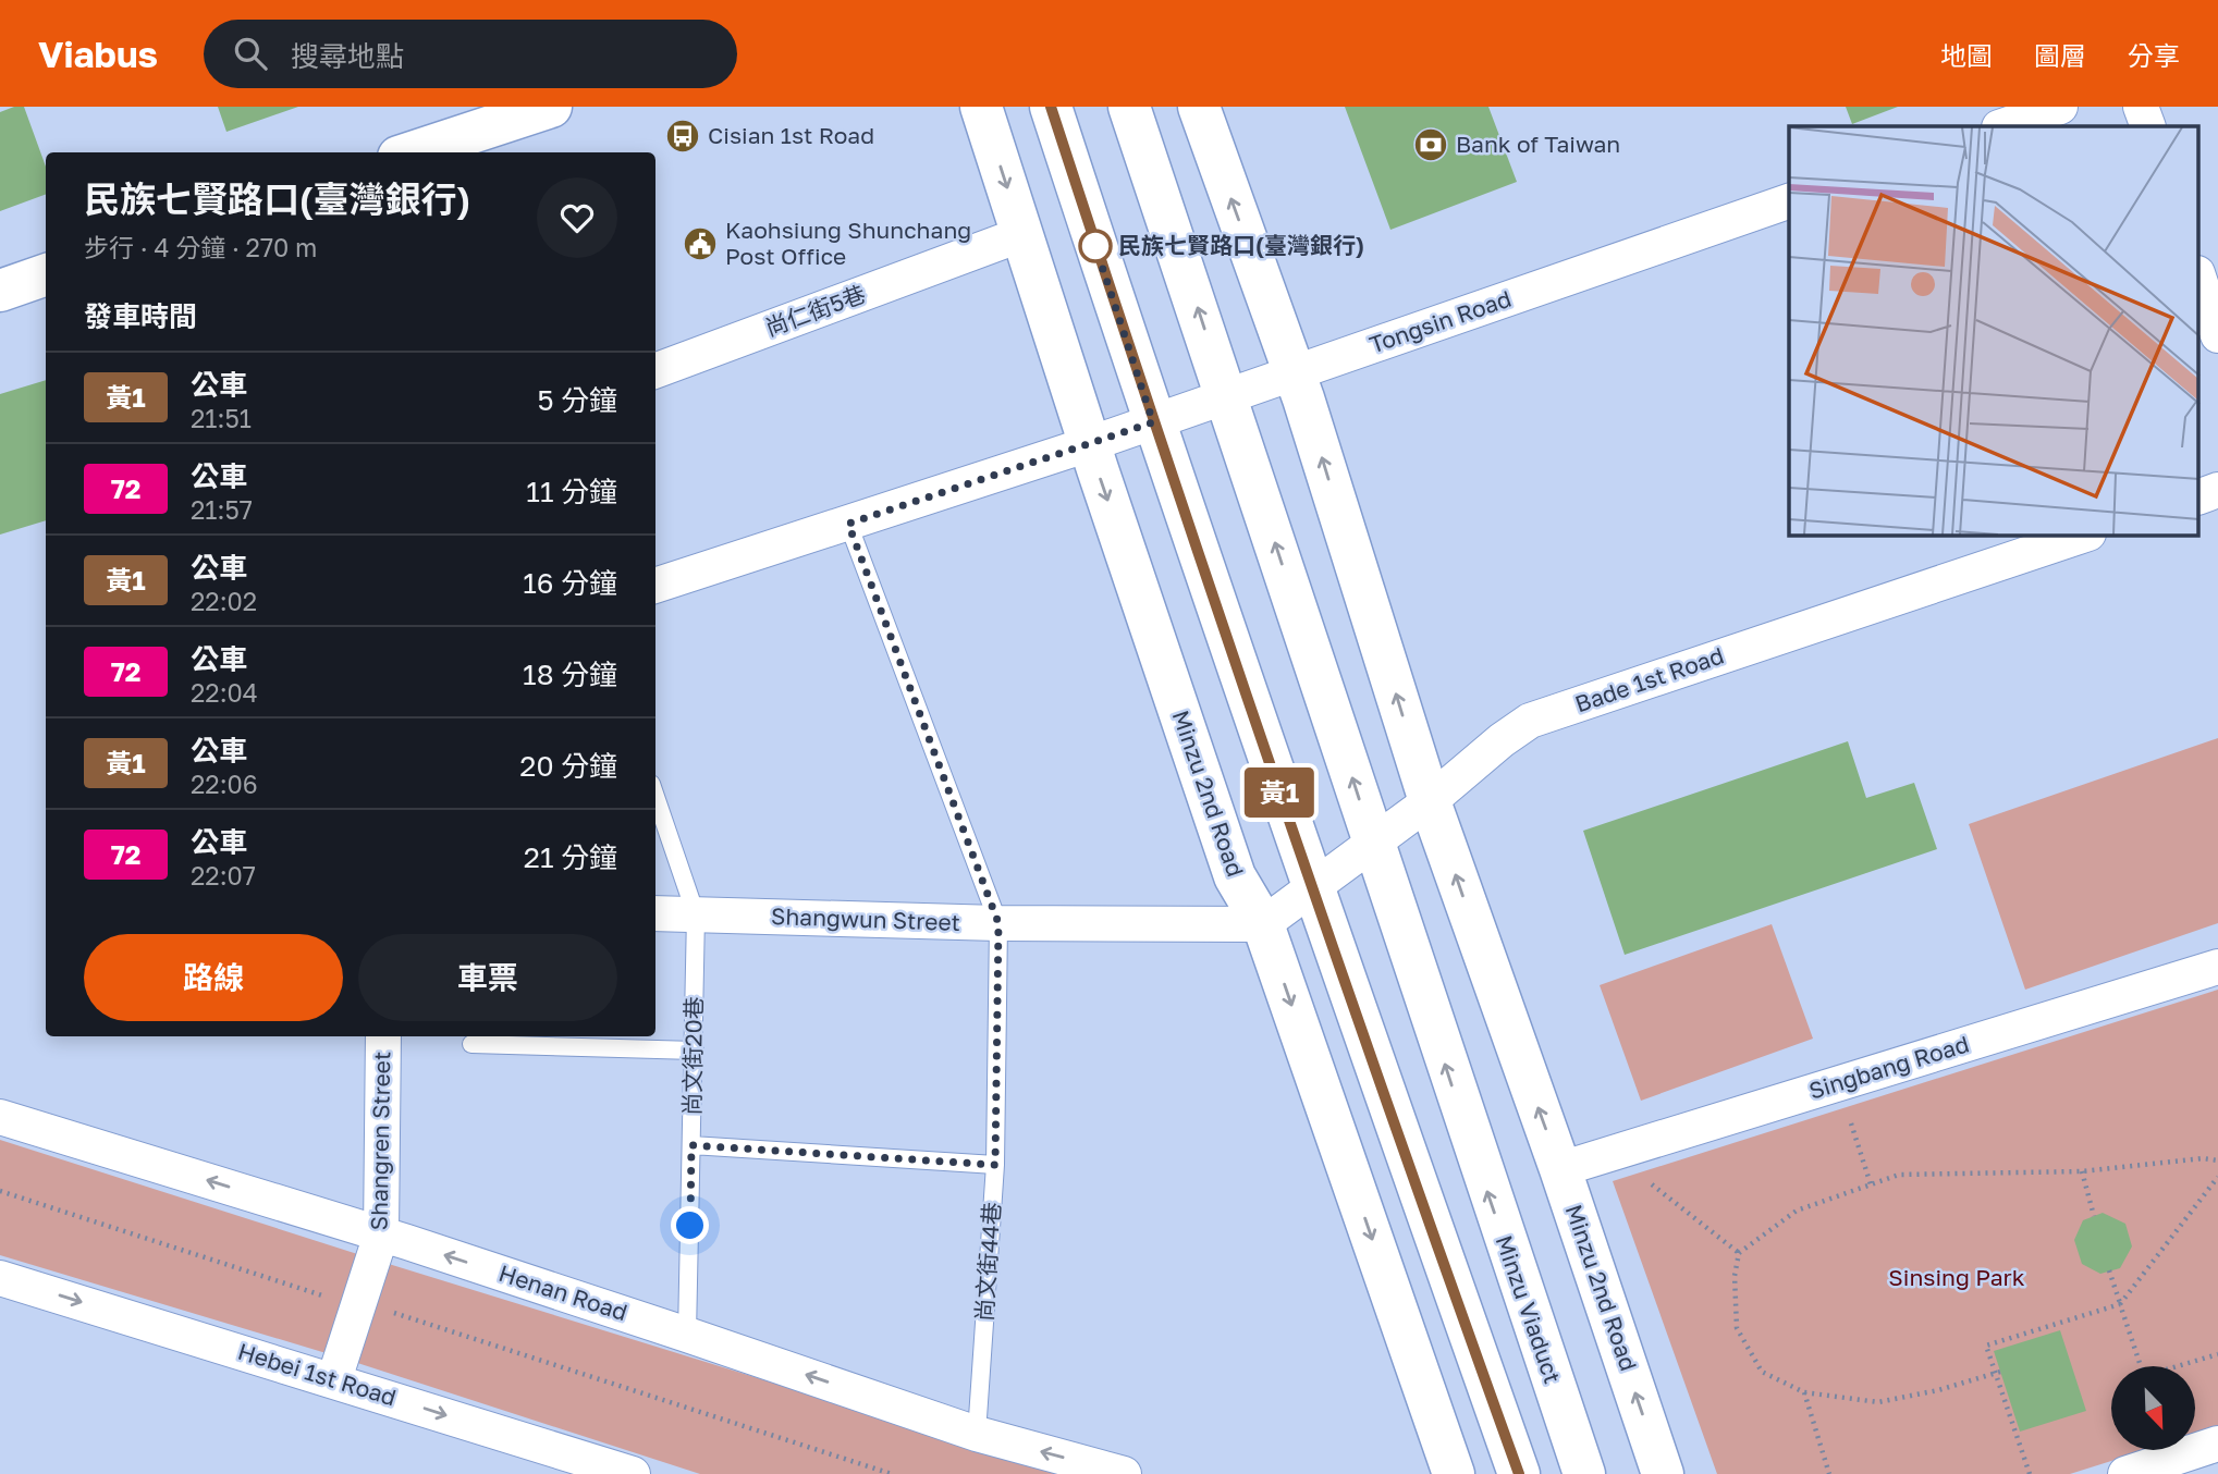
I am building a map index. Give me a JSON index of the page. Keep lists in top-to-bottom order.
{
  "streets": {
    "street": [
      "尚仁街5巷",
      "Tongsin Road",
      "Bade 1st Road",
      "Minzu 2nd Road",
      "Shangwun Street",
      "Singbang Road",
      "Shangren Street",
      "Henan Road",
      "Minzu Viaduct",
      "Hebei 1st Road"
    ],
    "lane": ["尚文街20巷", "尚文街44巷"]
  },
  "crossings": [
    ["尚仁街5巷", "Minzu 2nd Road"],
    ["Tongsin Road", "Minzu 2nd Road"],
    ["Tongsin Road", "尚文街44巷"],
    ["Bade 1st Road", "Minzu 2nd Road"],
    ["Bade 1st Road", "Shangwun Street"],
    ["Bade 1st Road", "Minzu Viaduct"],
    ["Minzu 2nd Road", "Shangwun Street"],
    ["Minzu 2nd Road", "Singbang Road"],
    ["Shangwun Street", "尚文街20巷"],
    ["Shangwun Street", "尚文街44巷"],
    ["尚文街20巷", "Henan Road"],
    ["Shangren Street", "Henan Road"],
    ["Shangren Street", "Hebei 1st Road"],
    ["尚文街44巷", "Henan Road"]
  ],
  "one_way": ["Henan Road", "Hebei 1st Road"],
  "parks": ["Sinsing Park"],
  "places": {
    "bus stop": ["Cisian 1st Road"],
    "bank": ["Bank of Taiwan"],
    "public building": ["Kaohsiung Shunchang Post Office"],
    "other": ["民族七賢路口(臺灣銀行)"]
  },
  "lines": ["bus line 黃1"],
  "north": "bottom right",
  "page": {
    "header": "Viabus",
    "search": "搜尋地點",
    "nav": ["地圖", "圖層", "分享"],
    "on_map": "黃1",
    "heading": [
      ["民族七賢路口(臺灣銀行)", "步行 · 4 分鐘 · 270 m"],
      "發車時間"
    ],
    "list": [
      {
        "mark": "黃1",
        "name": "公車",
        "note": "21:51",
        "value": "5 分鐘"
      },
      {
        "mark": "72",
        "name": "公車",
        "note": "21:57",
        "value": "11 分鐘"
      },
      {
        "mark": "黃1",
        "name": "公車",
        "note": "22:02",
        "value": "16 分鐘"
      },
      {
        "mark": "72",
        "name": "公車",
        "note": "22:04",
        "value": "18 分鐘"
      },
      {
        "mark": "黃1",
        "name": "公車",
        "note": "22:06",
        "value": "20 分鐘"
      },
      {
        "mark": "72",
        "name": "公車",
        "note": "22:07",
        "value": "21 分鐘"
      }
    ],
    "buttons": ["路線", "車票"]
  }
}
